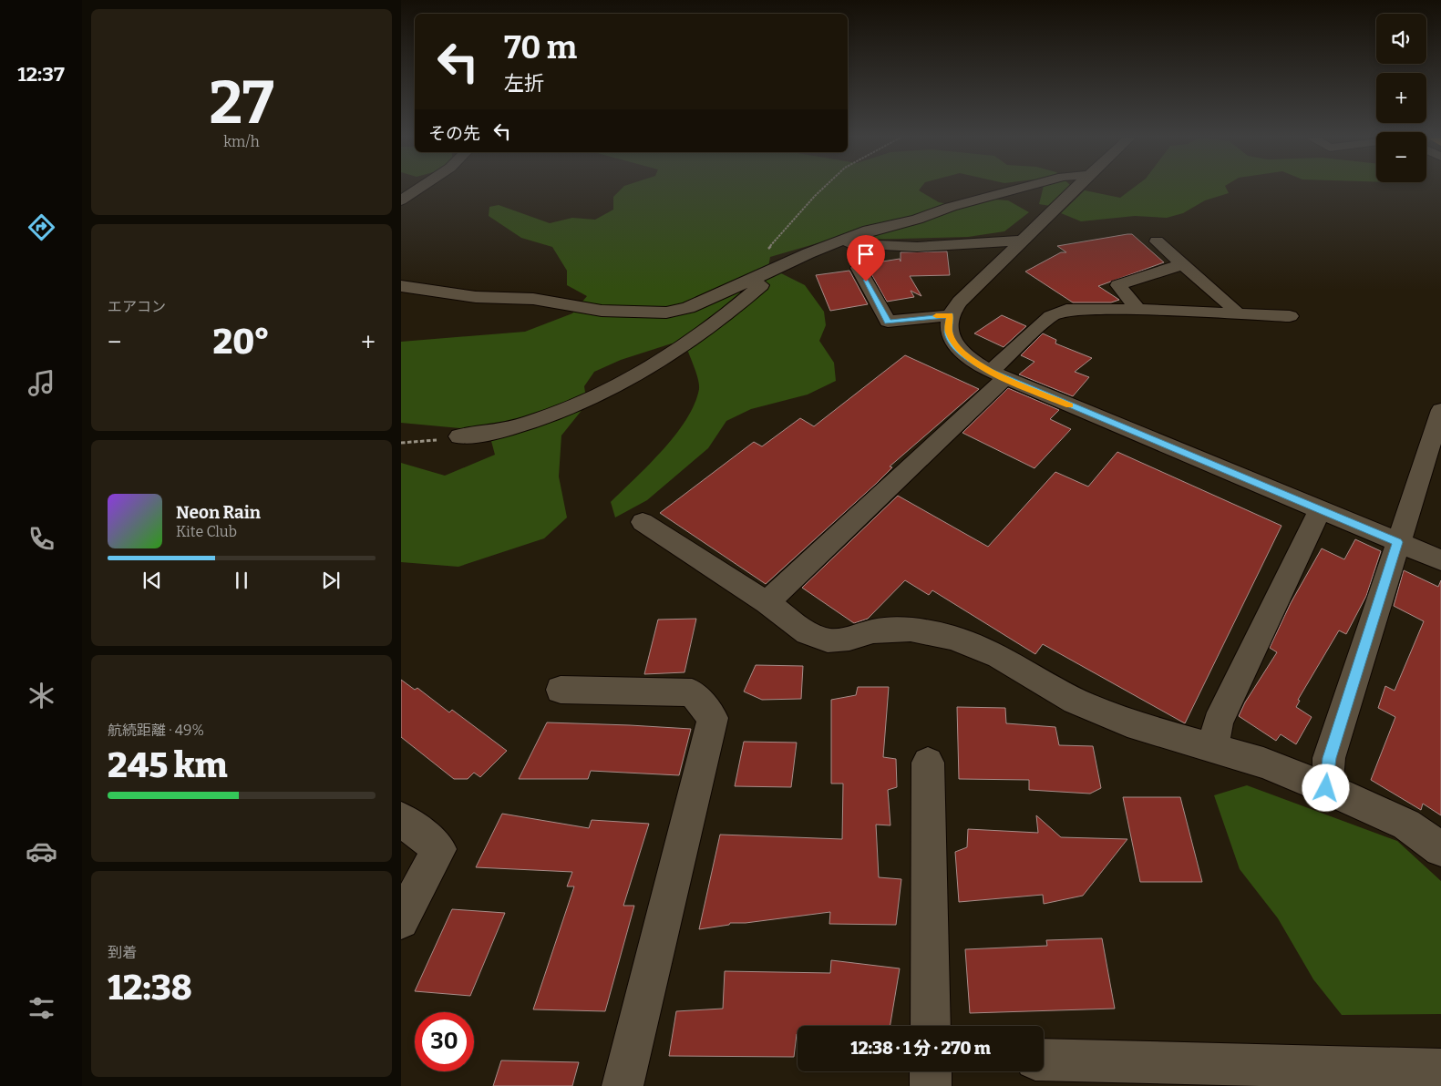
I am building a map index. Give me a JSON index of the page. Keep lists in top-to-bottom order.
{
  "page": {
    "tabs": "12:37",
    "tile": [
      ["27", "km/h"],
      "エアコン",
      ["航続距離 · 49%", "245 km"],
      ["到着", "12:38"]
    ],
    "map_buttons": ["+", "−"],
    "turn": ["70 m", "左折"],
    "then": "その先",
    "heat": ["−", "20°", "+"],
    "song": ["Neon Rain", "Kite Club"],
    "limit": "30",
    "trip": "12:38 · 1 分 · 270 m"
  }
}
